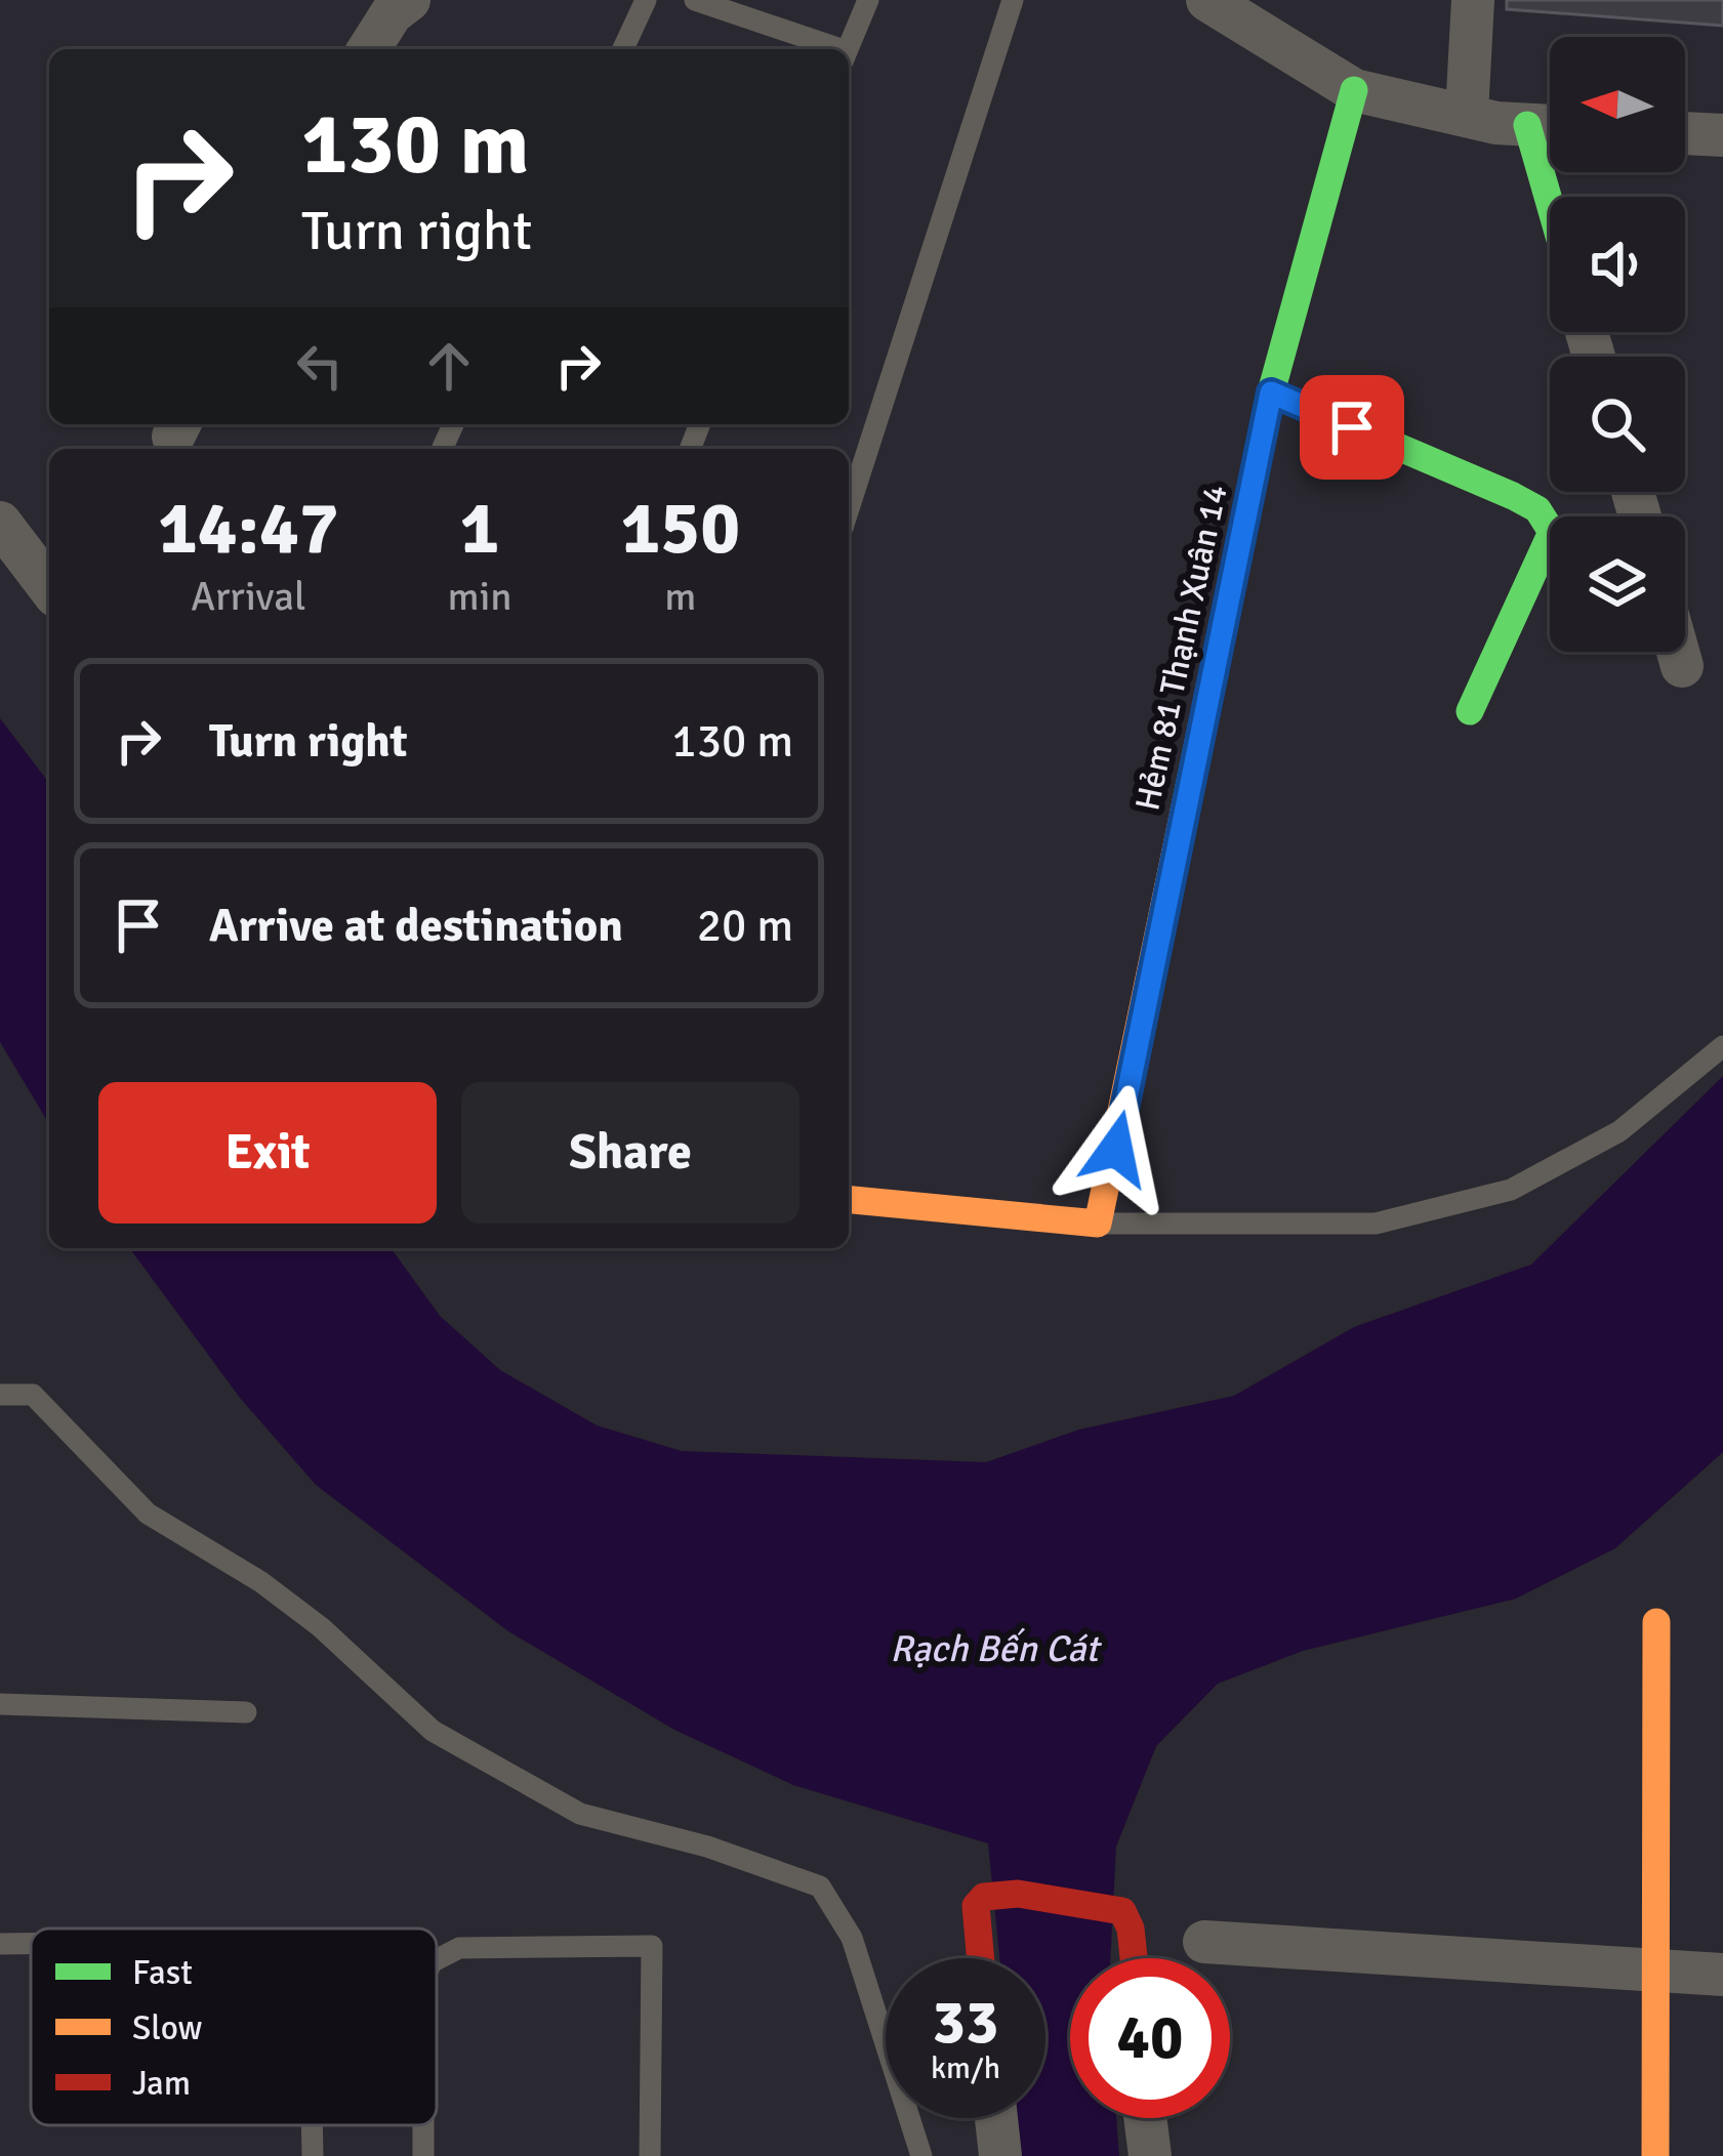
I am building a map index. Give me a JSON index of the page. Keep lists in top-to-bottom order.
{
  "streets": {
    "street": ["Hẻm 81 Thạnh Xuân 14"]
  },
  "water": ["Rạch Bến Cát"],
  "legend": ["Fast", "Slow", "Jam"],
  "north": "left",
  "page": {
    "turn": ["130 m", "Turn right"],
    "eta": [
      "14:47",
      "Arrival",
      "1",
      "min",
      "150",
      "m"
    ],
    "list": [
      {
        "name": "Turn right",
        "value": "130 m"
      },
      {
        "name": "Arrive at destination",
        "value": "20 m"
      }
    ],
    "buttons": ["Exit", "Share"],
    "speed": "33 km/h",
    "limit": "40"
  }
}
